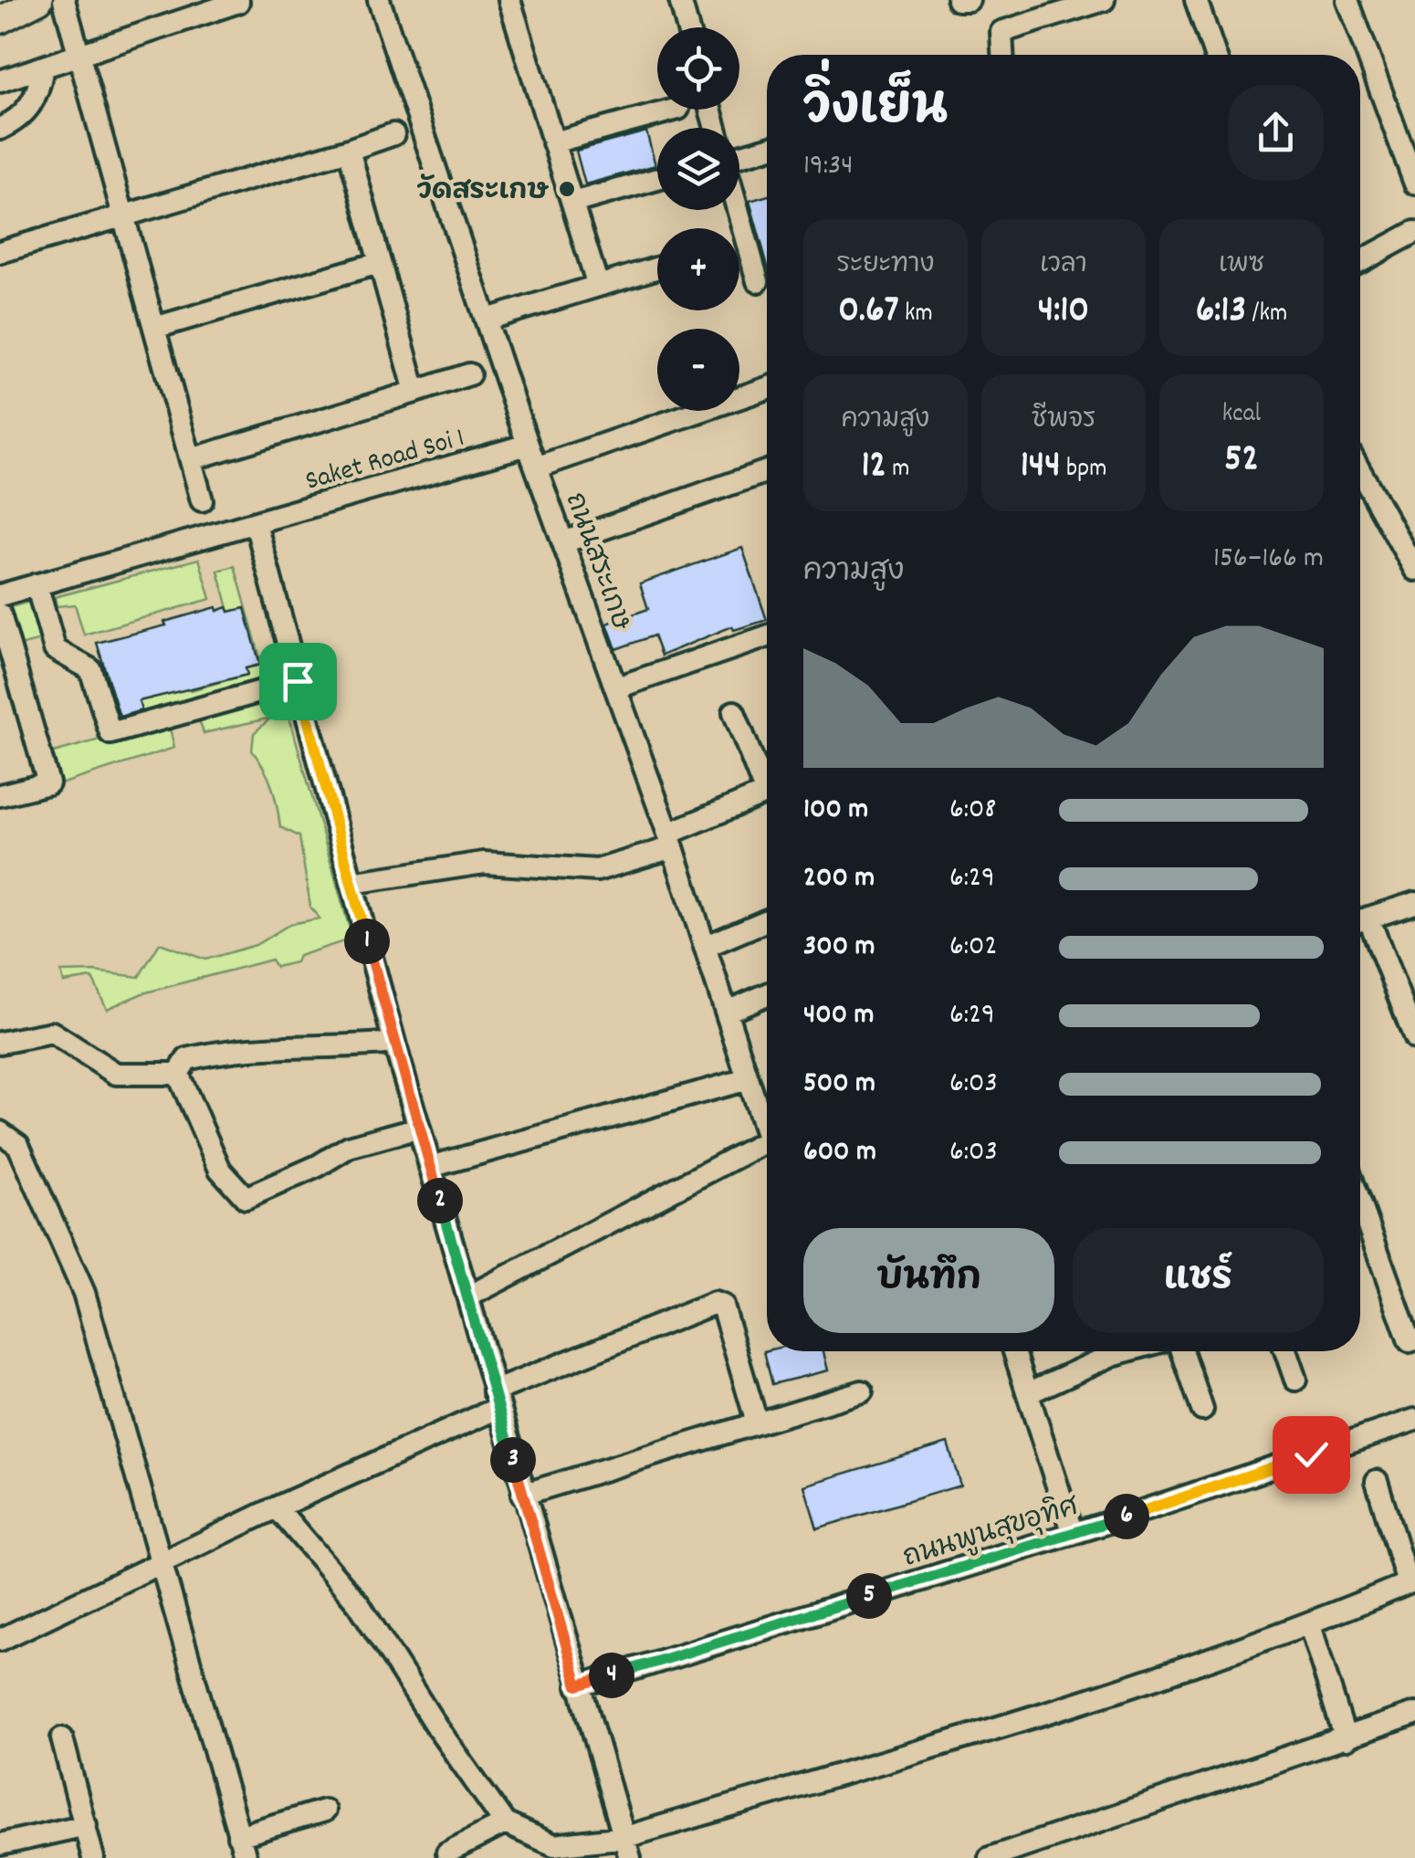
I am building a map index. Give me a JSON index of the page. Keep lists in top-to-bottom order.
{
  "streets": {
    "street": ["Saket Road Soi 1", "ถนนสระเกษ", "ถนนพูนสุขอุทิศ"]
  },
  "crossings": [
    ["Saket Road Soi 1", "ถนนสระเกษ"]
  ],
  "places": ["วัดสระเกษ"],
  "page": {
    "map_buttons": ["+", "−"],
    "heading": ["วิ่งเย็น", "19:34"],
    "stats": [
      ["ระยะทาง", "0.67 km"],
      ["เวลา", "4:10"],
      ["เพซ", "6:13 /km"],
      ["ความสูง", "12 m"],
      ["ชีพจร", "144 bpm"],
      ["kcal", "52"]
    ],
    "chart": ["ความสูง", "156–166 m"],
    "list": [
      {
        "name": "100 m",
        "note": "6:08"
      },
      {
        "name": "200 m",
        "note": "6:29"
      },
      {
        "name": "300 m",
        "note": "6:02"
      },
      {
        "name": "400 m",
        "note": "6:29"
      },
      {
        "name": "500 m",
        "note": "6:03"
      },
      {
        "name": "600 m",
        "note": "6:03"
      }
    ],
    "pins": [
      "1",
      "2",
      "3",
      "6",
      "5",
      "4"
    ],
    "buttons": ["บันทึก", "แชร์"]
  }
}
